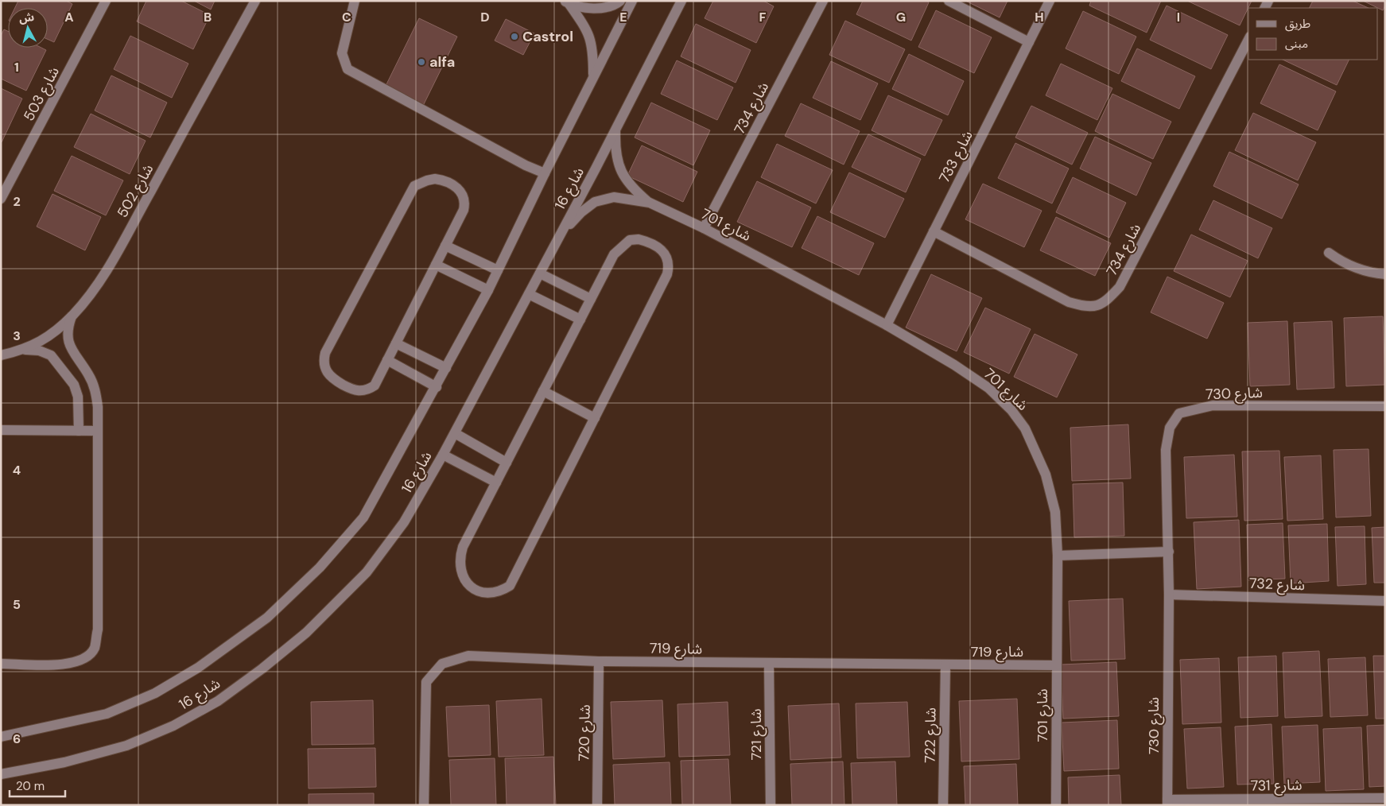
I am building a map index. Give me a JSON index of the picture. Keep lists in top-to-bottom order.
{
  "streets": {
    "street": [
      "شارع 503",
      "شارع 734",
      "شارع 733",
      "شارع 16",
      "شارع 502",
      "شارع 701",
      "شارع 730",
      "شارع 732",
      "شارع 719",
      "شارع 720",
      "شارع 721",
      "شارع 722",
      "شارع 731"
    ]
  },
  "crossings": [
    ["شارع 734", "شارع 733"],
    ["شارع 734", "شارع 701"],
    ["شارع 733", "شارع 701"],
    ["شارع 16", "شارع 701"],
    ["شارع 701", "شارع 719"],
    ["شارع 730", "شارع 732"],
    ["شارع 730", "شارع 731"],
    ["شارع 719", "شارع 720"],
    ["شارع 719", "شارع 721"],
    ["شارع 719", "شارع 722"]
  ],
  "places": ["Castrol", "alfa"],
  "legend": ["طريق", "مبنى"],
  "scale_bar": "20 m",
  "north": "top",
  "grid": {
    "columns": [
      "A",
      "B",
      "C",
      "D",
      "E",
      "F",
      "G",
      "H",
      "I"
    ],
    "rows": [
      "1",
      "2",
      "3",
      "4",
      "5",
      "6"
    ]
  }
}
